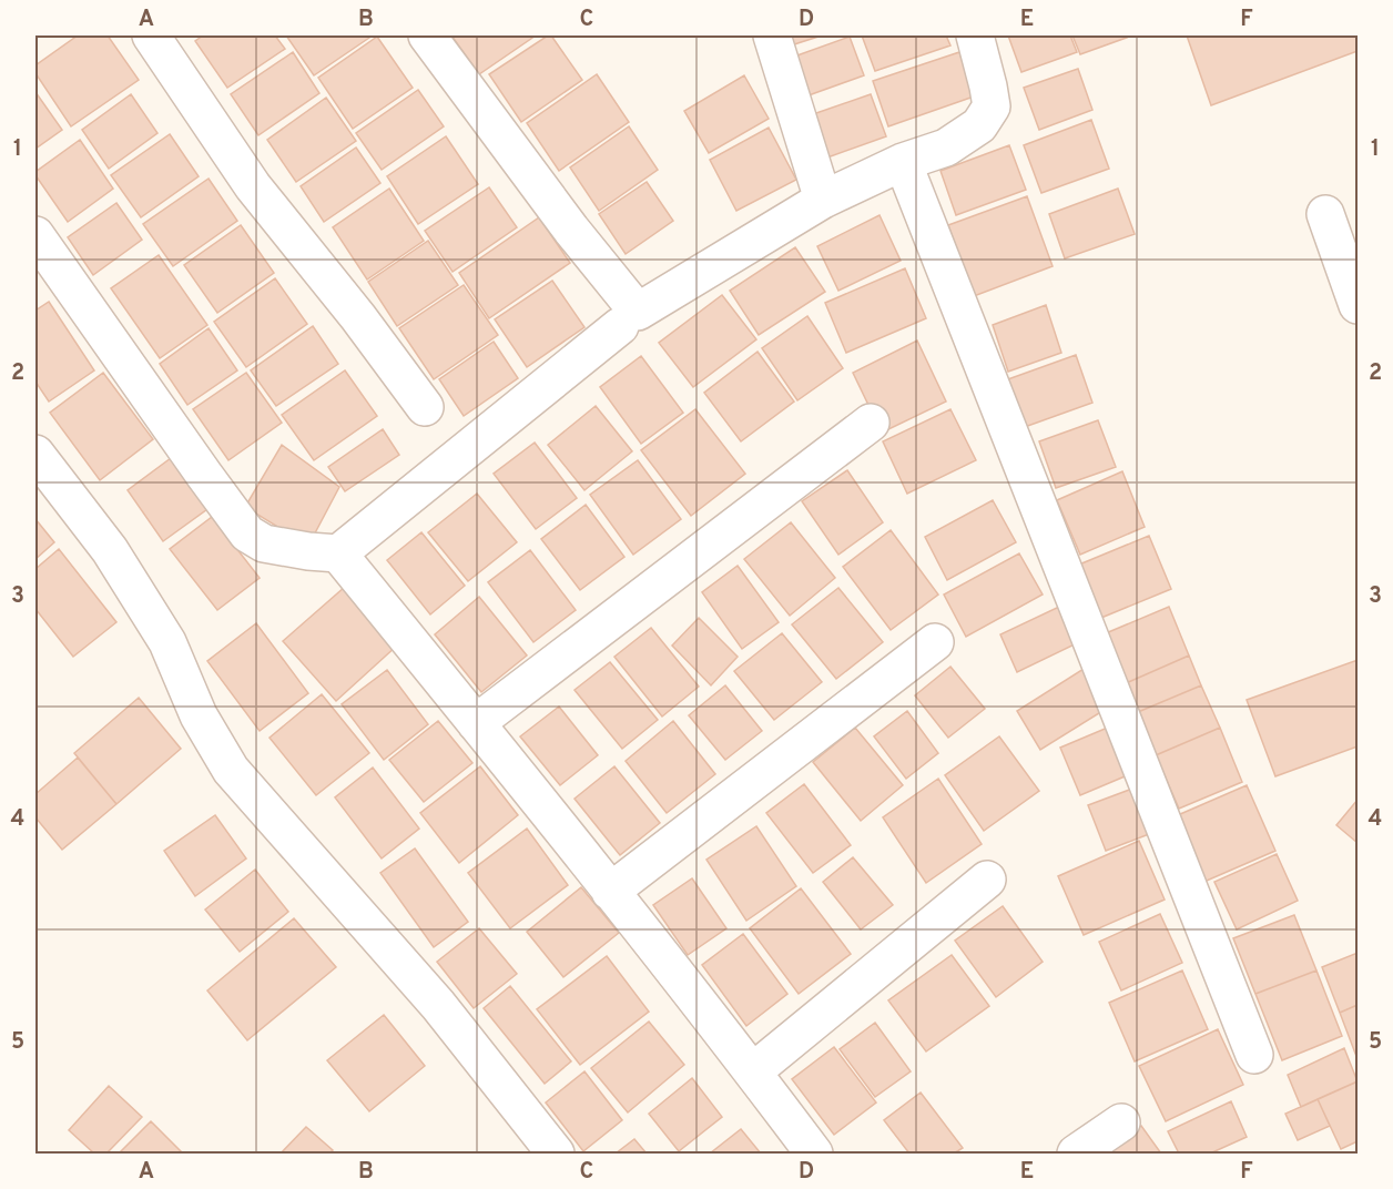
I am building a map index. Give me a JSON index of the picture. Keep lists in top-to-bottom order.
{
  "grid": {
    "columns": [
      "A",
      "B",
      "C",
      "D",
      "E",
      "F"
    ],
    "rows": [
      "1",
      "2",
      "3",
      "4",
      "5"
    ]
  }
}
